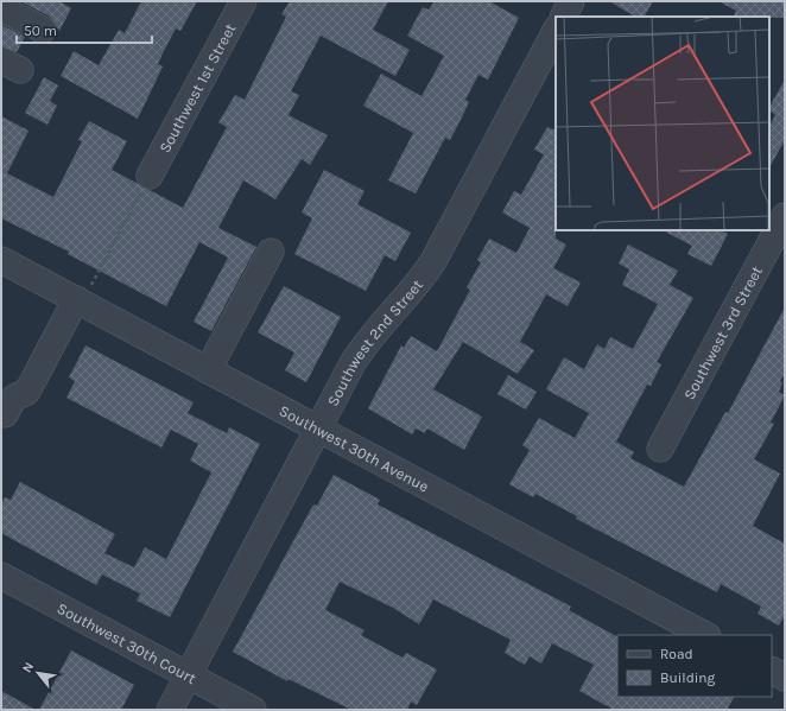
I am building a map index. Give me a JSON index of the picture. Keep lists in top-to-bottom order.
{
  "streets": {
    "street": [
      "Southwest 1st Street",
      "Southwest 3rd Street",
      "Southwest 2nd Street",
      "Southwest 30th Avenue",
      "Southwest 30th Court"
    ]
  },
  "crossings": [
    ["Southwest 2nd Street", "Southwest 30th Avenue"],
    ["Southwest 2nd Street", "Southwest 30th Court"]
  ],
  "legend": ["Road", "Building"],
  "scale_bar": "50 m",
  "north": "top left"
}
